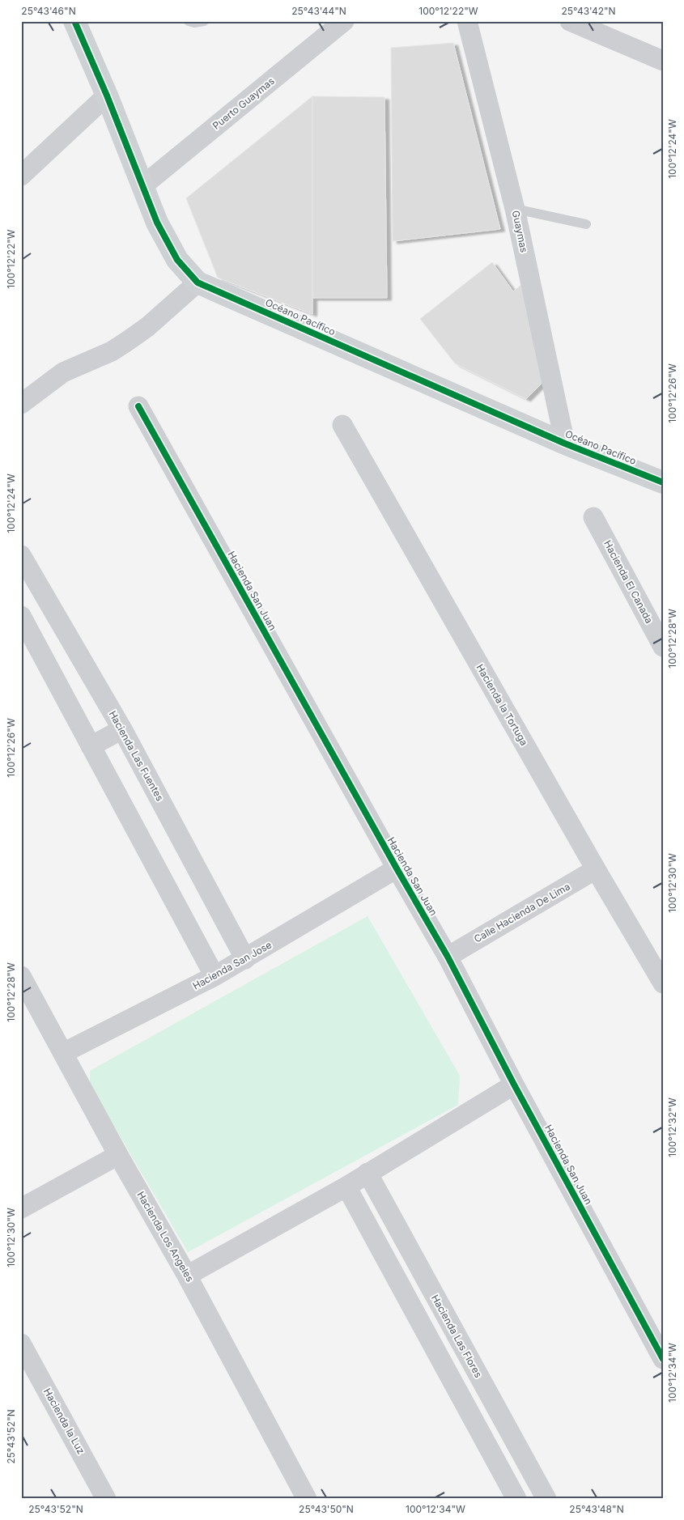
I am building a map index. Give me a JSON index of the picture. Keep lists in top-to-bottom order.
{
  "streets": {
    "street": [
      "Puerto Guaymas",
      "Guaymas",
      "Océano Pacífico",
      "Hacienda El Canada",
      "Hacienda San Juan",
      "Hacienda la Tortuga",
      "Hacienda Las Fuentes",
      "Calle Hacienda De Lima",
      "Hacienda San Jose",
      "Hacienda Los Angeles",
      "Hacienda Las Flores",
      "Hacienda la Luz"
    ]
  },
  "crossings": [
    ["Puerto Guaymas", "Océano Pacífico"],
    ["Guaymas", "Océano Pacífico"],
    ["Hacienda San Juan", "Calle Hacienda De Lima"],
    ["Hacienda San Juan", "Hacienda San Jose"],
    ["Hacienda la Tortuga", "Calle Hacienda De Lima"],
    ["Hacienda Las Fuentes", "Hacienda San Jose"],
    ["Hacienda San Jose", "Hacienda Los Angeles"]
  ],
  "coordinates": [
    "25°43'46\"N",
    "25°43'44\"N",
    "100°12'22\"W",
    "25°43'42\"N",
    "100°12'24\"W",
    "100°12'26\"W",
    "100°12'28\"W",
    "100°12'30\"W",
    "100°12'32\"W",
    "100°12'34\"W",
    "25°43'52\"N",
    "25°43'50\"N",
    "25°43'48\"N"
  ]
}
